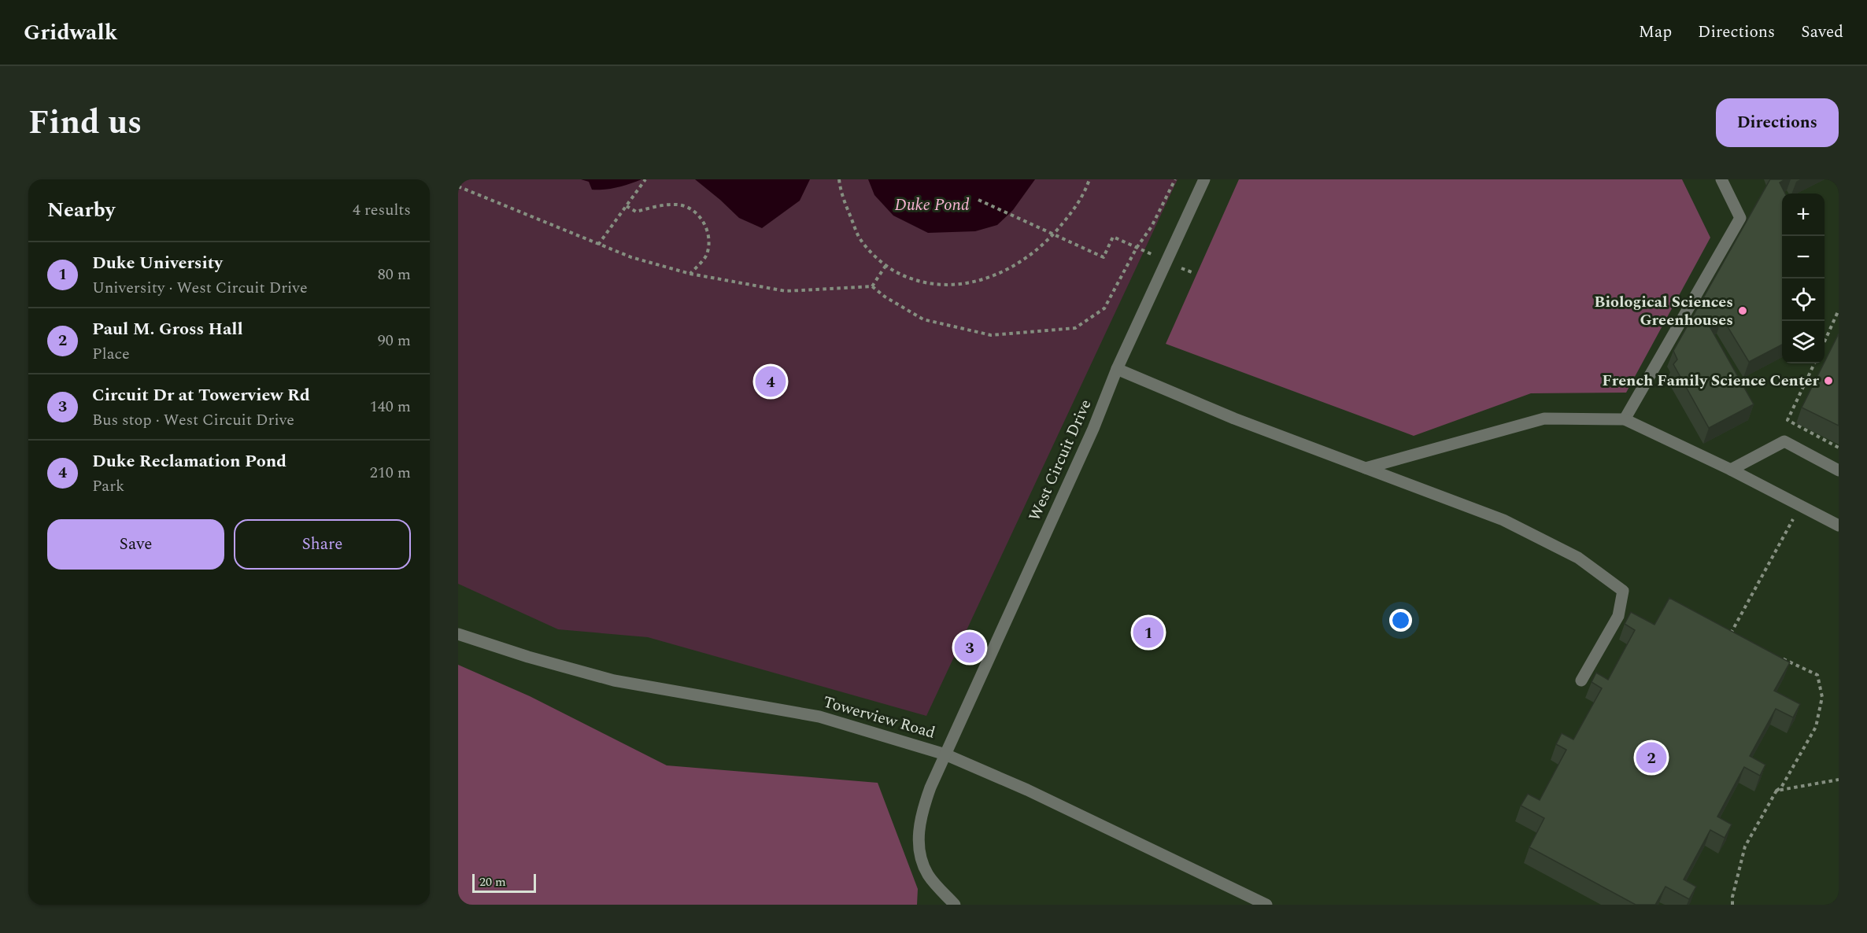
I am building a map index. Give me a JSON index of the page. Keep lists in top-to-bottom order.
{
  "streets": {
    "street": ["West Circuit Drive", "Towerview Road"]
  },
  "crossings": [
    ["West Circuit Drive", "Towerview Road"]
  ],
  "water": ["Duke Pond"],
  "places": ["Biological Sciences Greenhouses", "French Family Science Center"],
  "scale_bar": "20 m",
  "page": {
    "header": "Gridwalk",
    "nav": ["Map", "Directions", "Saved"],
    "title": "Find us",
    "buttons": [
      "Directions",
      ["Save", "Share"]
    ],
    "heading": ["Nearby", "4 results"],
    "map_buttons": ["+", "−"],
    "list": [
      {
        "mark": "1",
        "name": "Duke University",
        "note": "University · West Circuit Drive",
        "value": "80 m"
      },
      {
        "mark": "2",
        "name": "Paul M. Gross Hall",
        "note": "Place",
        "value": "90 m"
      },
      {
        "mark": "3",
        "name": "Circuit Dr at Towerview Rd",
        "note": "Bus stop · West Circuit Drive",
        "value": "140 m"
      },
      {
        "mark": "4",
        "name": "Duke Reclamation Pond",
        "note": "Park",
        "value": "210 m"
      }
    ],
    "pins": [
      "4",
      "1",
      "3",
      "2"
    ],
    "scale": "20 m"
  }
}
